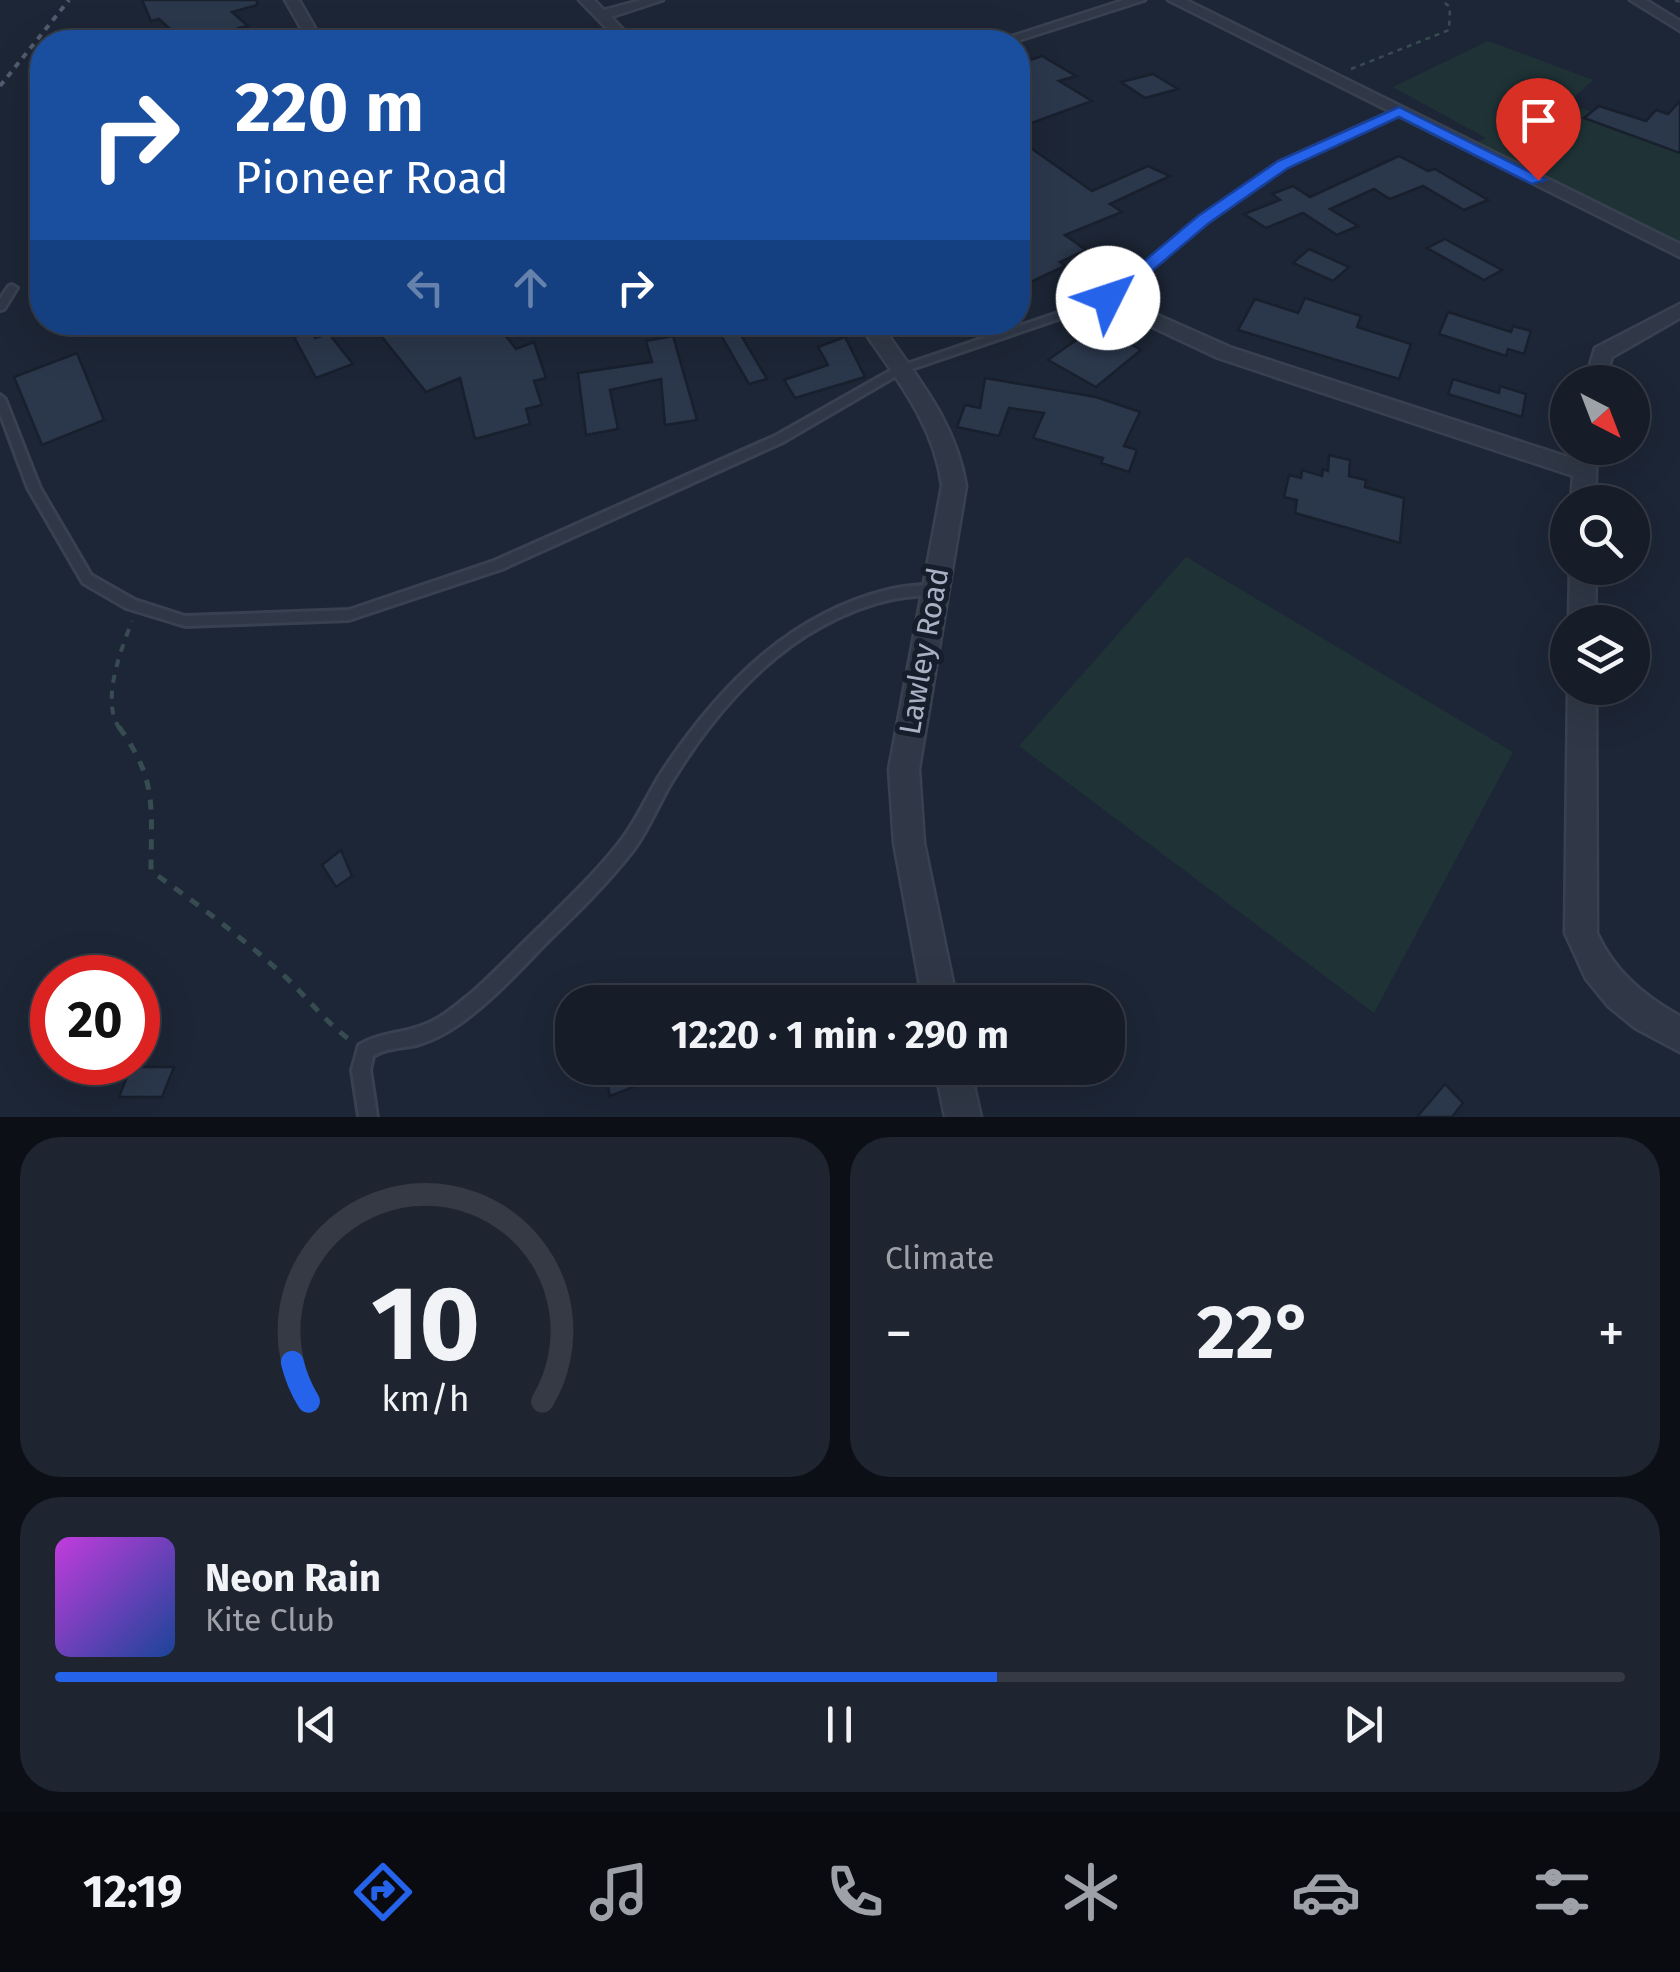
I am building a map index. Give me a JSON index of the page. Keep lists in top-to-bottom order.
{
  "streets": {
    "street": ["Lawley Road"]
  },
  "north": "bottom right",
  "page": {
    "turn": ["220 m", "Pioneer Road"],
    "limit": "20",
    "trip": "12:20 · 1 min · 290 m",
    "tile": "Climate",
    "heat": ["−", "22°", "+"],
    "song": ["Neon Rain", "Kite Club"],
    "tabs": "12:19",
    "gauge": ["10", "km/h"]
  }
}
